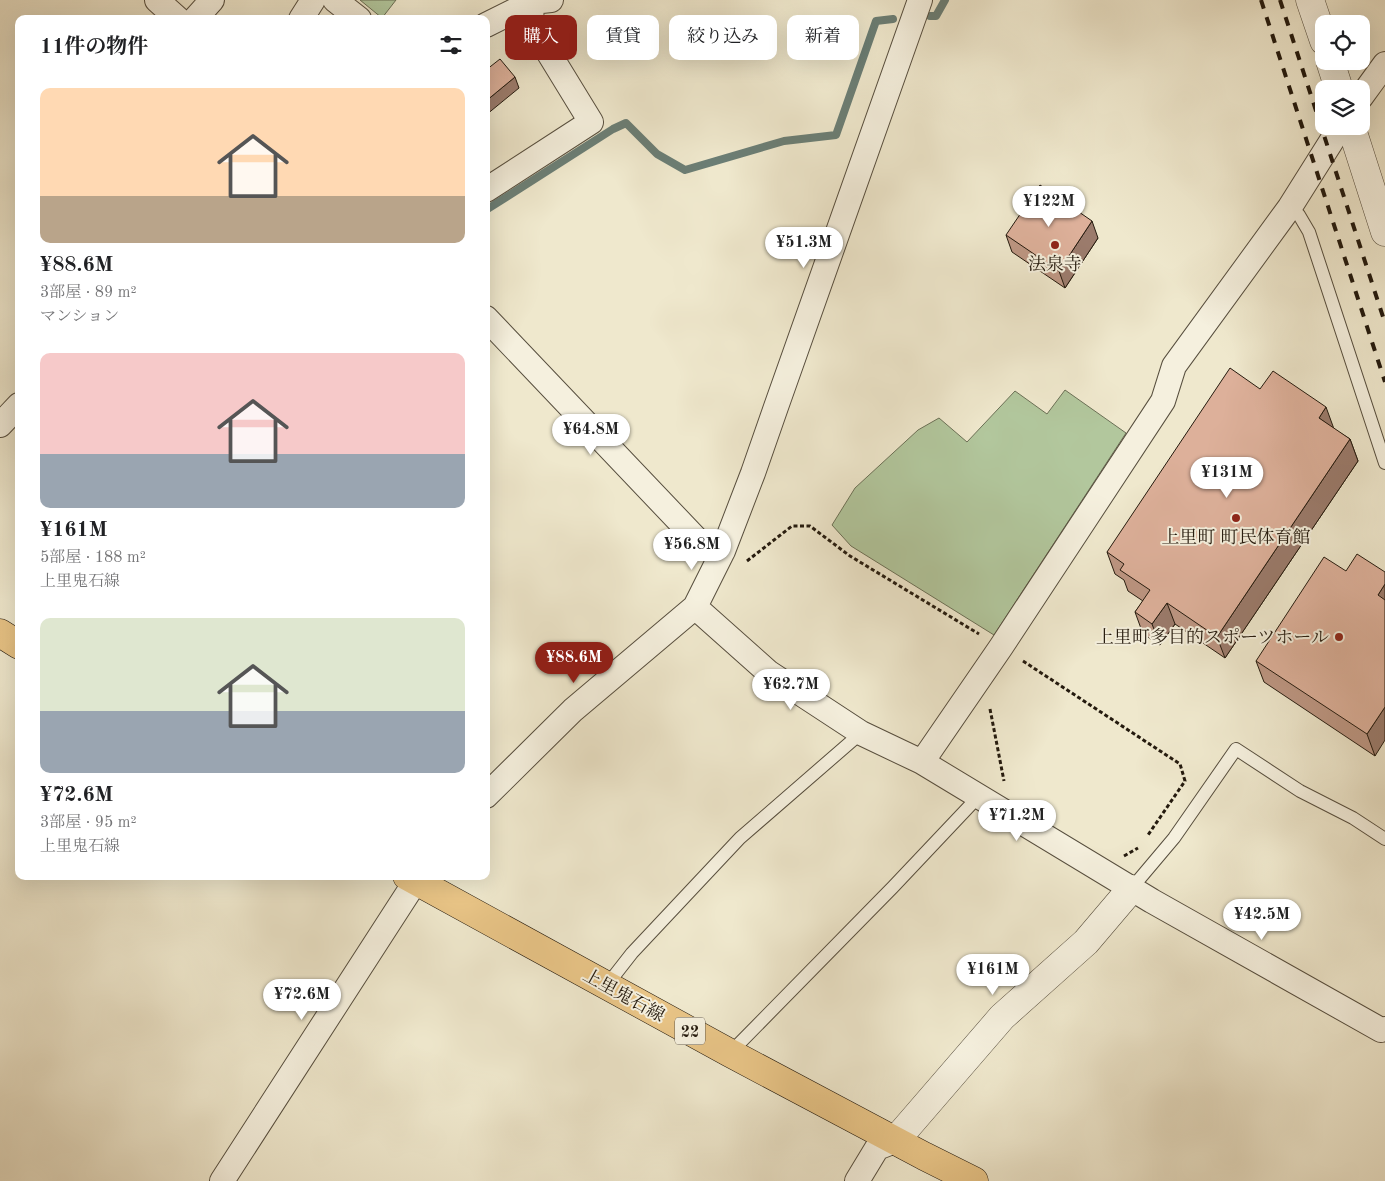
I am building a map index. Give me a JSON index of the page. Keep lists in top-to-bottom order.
{
  "streets": {
    "main road": ["上里鬼石線", "22"]
  },
  "places": ["法泉寺", "上里町 町民体育館", "上里町多目的スポーツホール"],
  "page": {
    "chip": [
      "購入",
      "賃貸",
      "絞り込み",
      "新着"
    ],
    "heading": "11件の物件",
    "list": [
      {
        "name": "¥88.6M",
        "note": "3部屋 · 89 m² · マンション"
      },
      {
        "name": "¥161M",
        "note": "5部屋 · 188 m² · 上里鬼石線"
      },
      {
        "name": "¥72.6M",
        "note": "3部屋 · 95 m² · 上里鬼石線"
      }
    ],
    "price": [
      "¥122M",
      "¥51.3M",
      "¥64.8M",
      "¥131M",
      "¥56.8M",
      "¥88.6M",
      "¥62.7M",
      "¥71.2M",
      "¥42.5M",
      "¥161M",
      "¥72.6M"
    ]
  }
}
